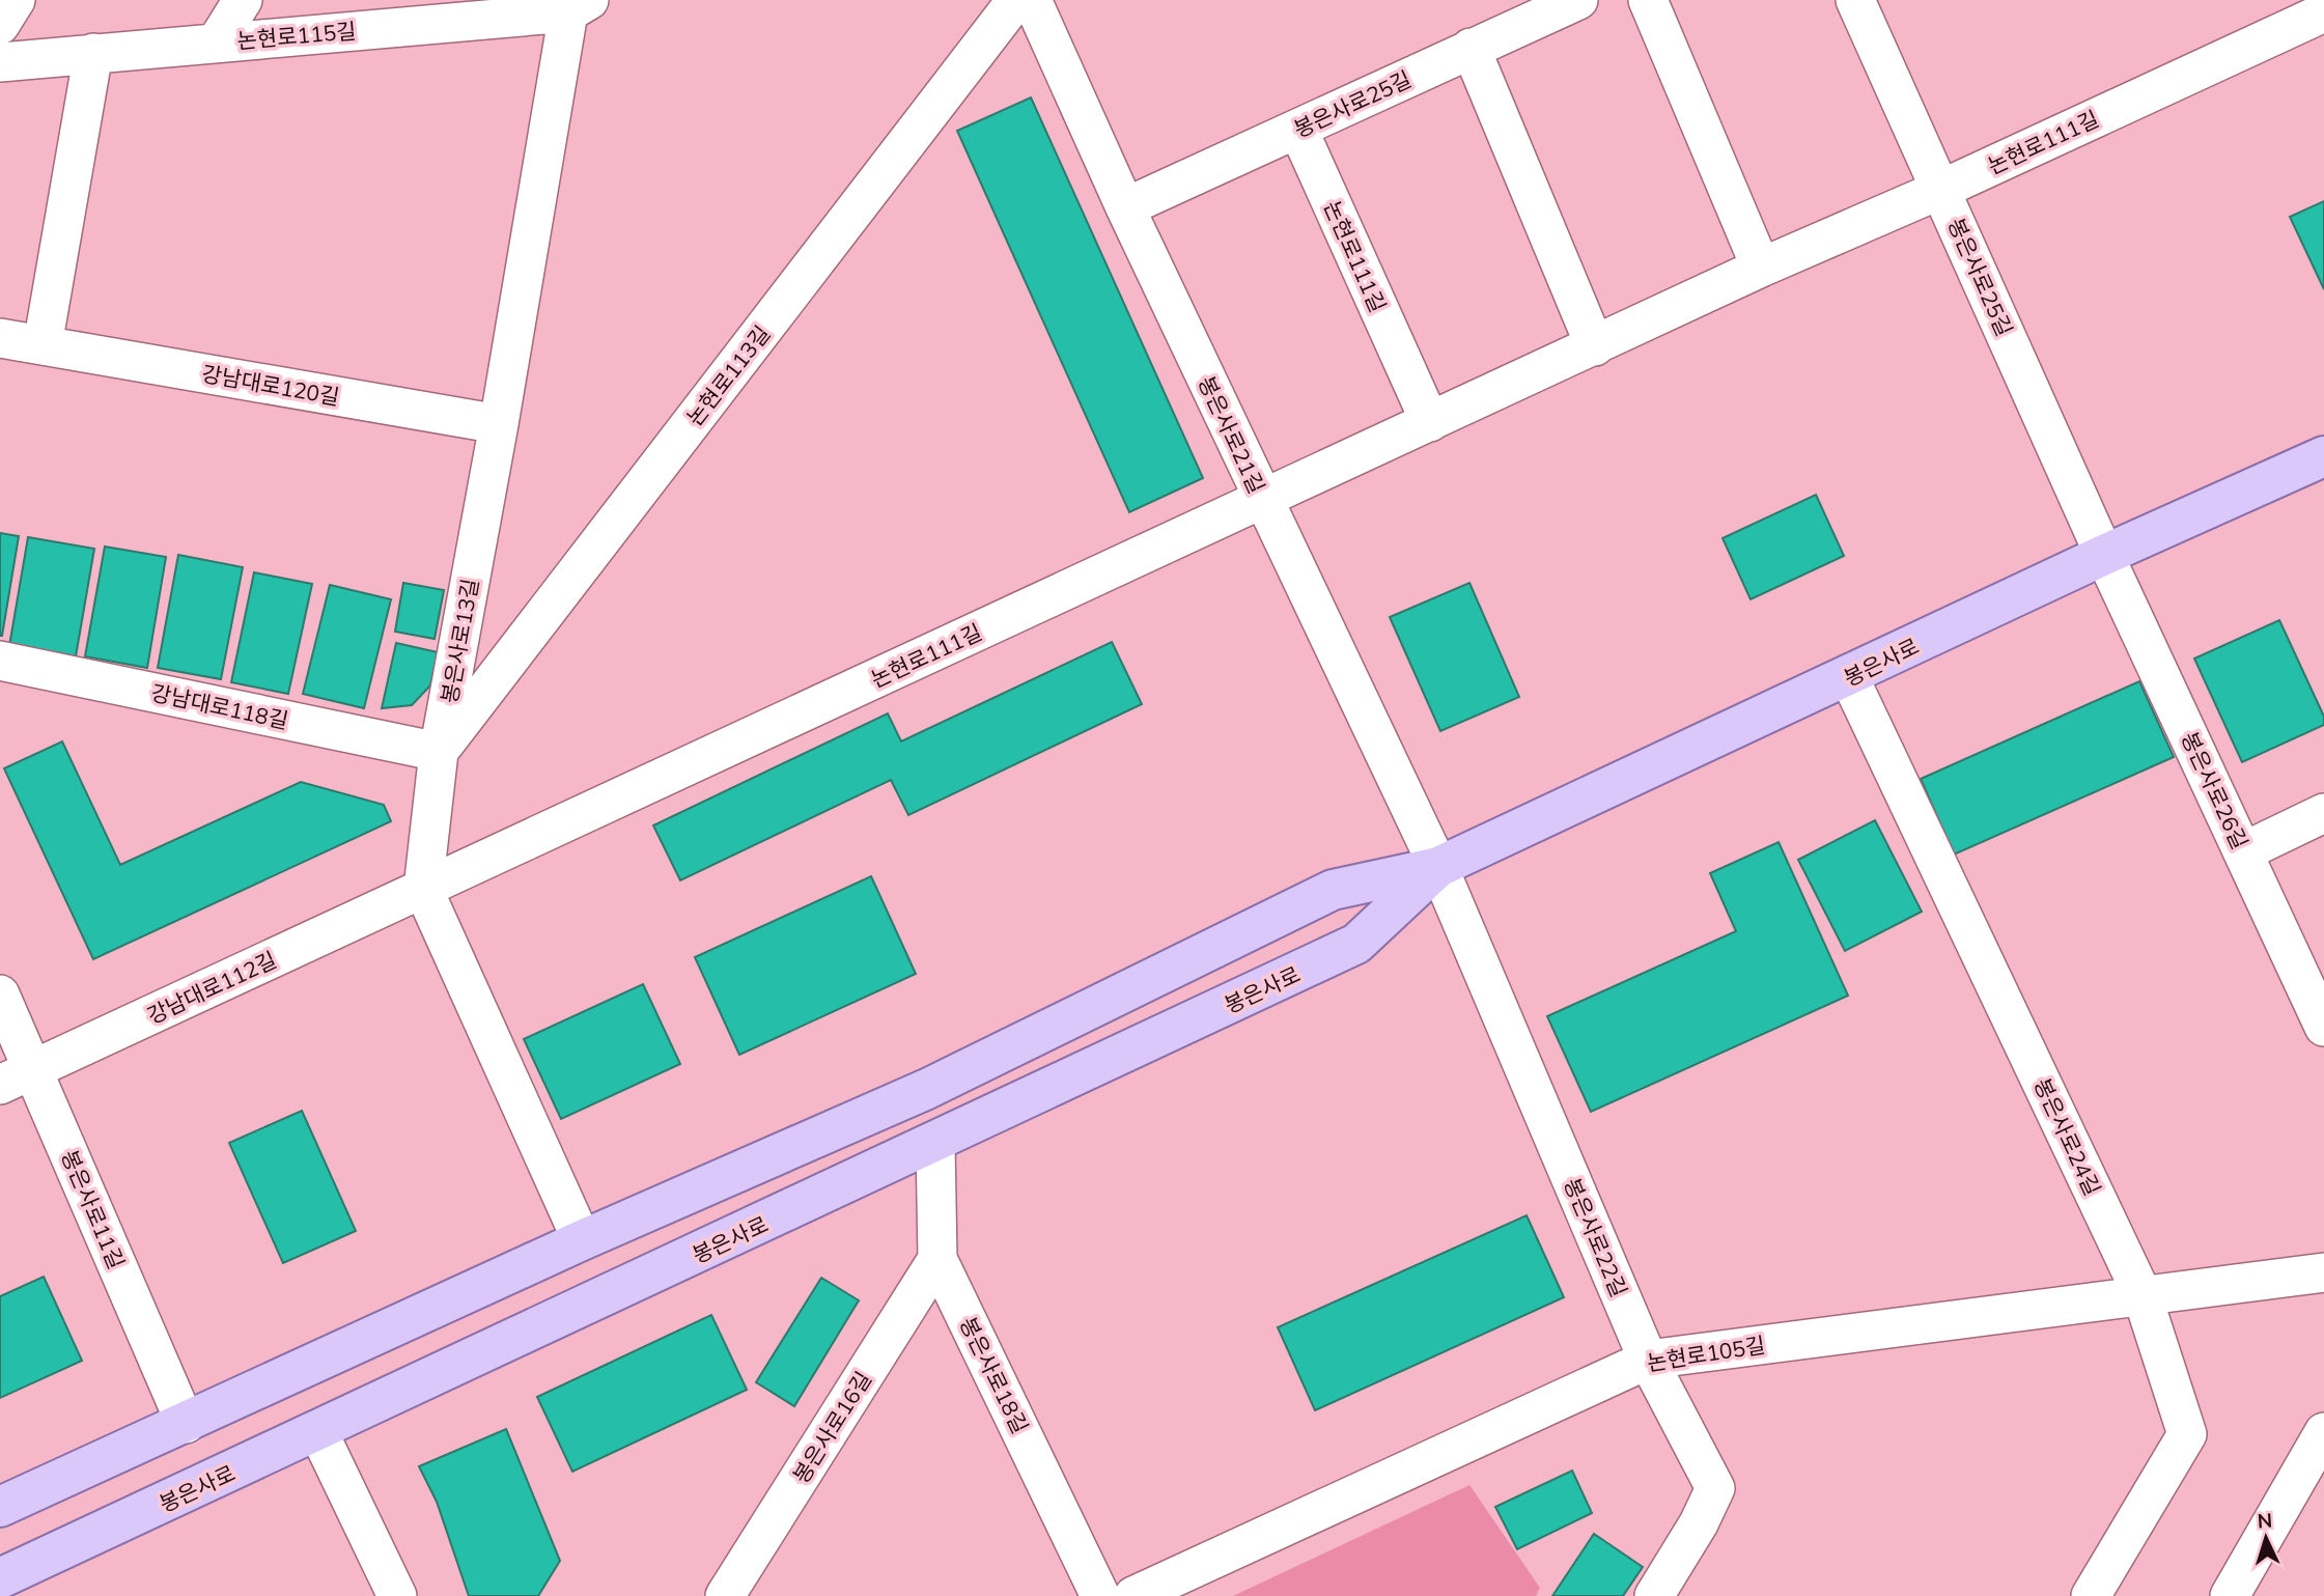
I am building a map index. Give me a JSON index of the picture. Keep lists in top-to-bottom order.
{
  "streets": {
    "main road": ["봉은사로"],
    "street": [
      "논현로115길",
      "봉은사로25길",
      "논현로111길",
      "논현로113길",
      "강남대로120길",
      "봉은사로21길",
      "봉은사로13길",
      "강남대로118길",
      "봉은사로26길",
      "강남대로112길",
      "봉은사로24길",
      "봉은사로11길",
      "봉은사로22길",
      "논현로105길",
      "봉은사로18길",
      "봉은사로16길"
    ]
  },
  "crossings": [
    ["논현로115길", "봉은사로13길"],
    ["봉은사로25길", "논현로111길"],
    ["봉은사로25길", "봉은사로21길"],
    ["봉은사로25길", "봉은사로"],
    ["봉은사로25길", "봉은사로26길"],
    ["논현로111길", "봉은사로21길"],
    ["논현로111길", "봉은사로13길"],
    ["논현로111길", "강남대로112길"],
    ["논현로113길", "봉은사로13길"],
    ["논현로113길", "강남대로118길"],
    ["강남대로120길", "봉은사로13길"],
    ["봉은사로21길", "봉은사로"],
    ["봉은사로21길", "봉은사로22길"],
    ["봉은사로13길", "강남대로118길"],
    ["봉은사로13길", "강남대로112길"],
    ["봉은사로", "봉은사로26길"],
    ["봉은사로", "봉은사로24길"],
    ["봉은사로", "봉은사로11길"],
    ["봉은사로", "봉은사로22길"],
    ["봉은사로", "봉은사로18길"],
    ["강남대로112길", "봉은사로11길"],
    ["봉은사로24길", "논현로105길"],
    ["봉은사로22길", "논현로105길"],
    ["봉은사로18길", "봉은사로16길"]
  ],
  "north": "top"
}
